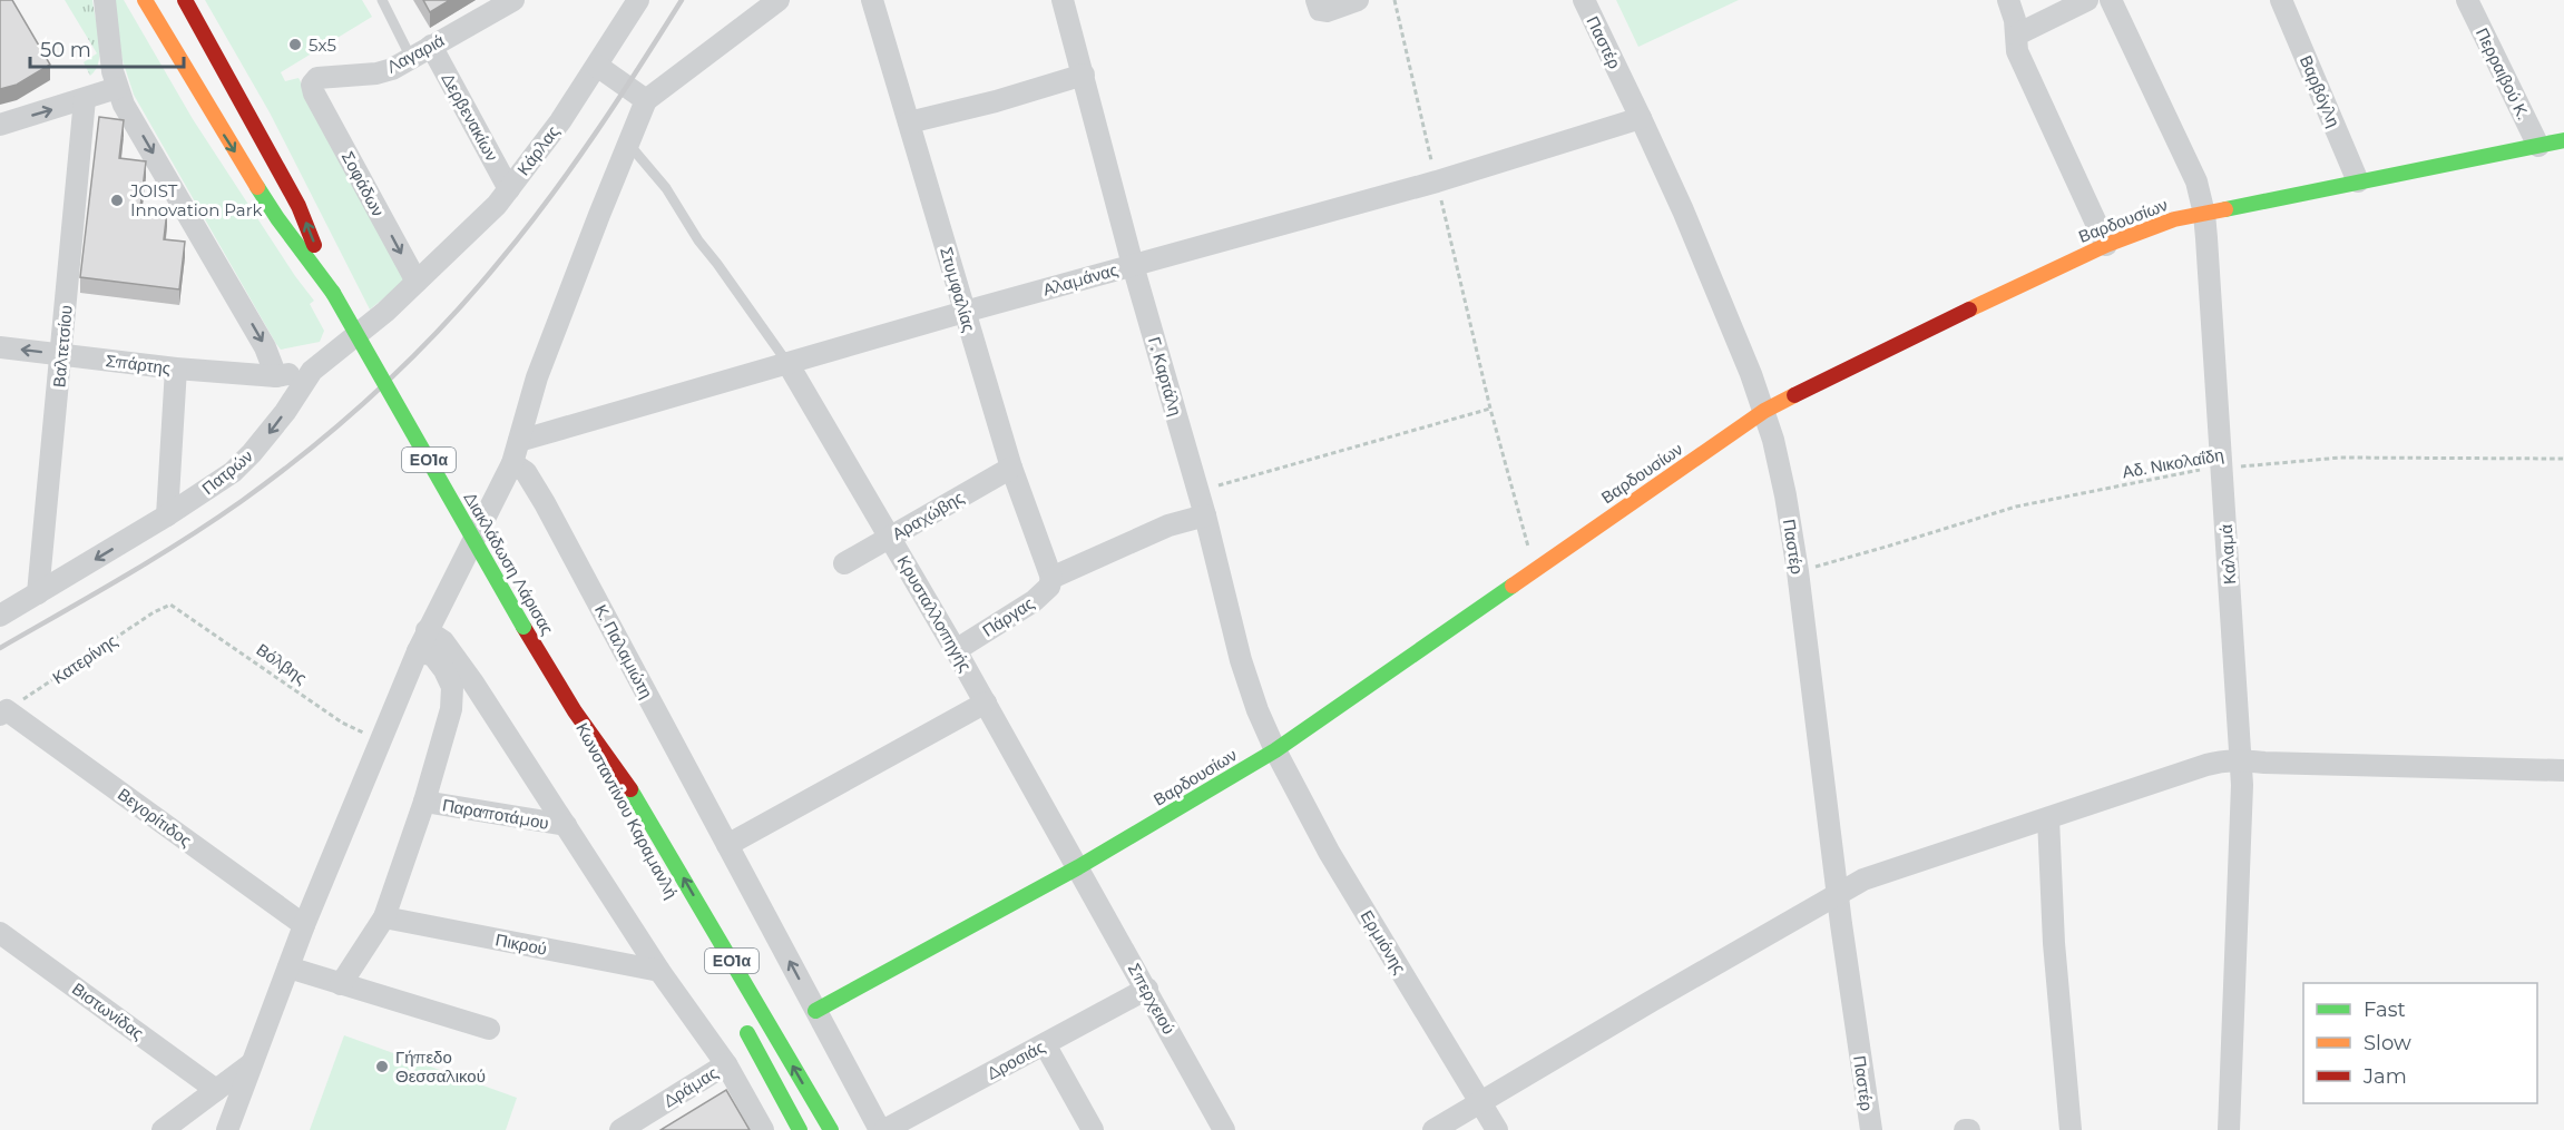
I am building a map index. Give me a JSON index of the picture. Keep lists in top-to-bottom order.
{
  "streets": {
    "street": [
      "Παστέρ",
      "Λαγαριά",
      "Περραιβού Κ.",
      "Βαρβόγλη",
      "Δερβενακίων",
      "Κάρλας",
      "Σοφάδων",
      "Βαρδουσίων",
      "Αλαμάνας",
      "Στυμφαλίας",
      "Βαλτετσίου",
      "Σπάρτης",
      "Γ. Καρτάλη",
      "ΕΟ1α",
      "Πατρών",
      "Αραχώβης",
      "Καλαμά",
      "Διακλάδωση Λάρισας",
      "Κρυσταλλοπηγής",
      "Πάργας",
      "Κ. Παλαμιώτη",
      "Κωνσταντίνου Καραμανλή",
      "Παραποτάμου",
      "Βεγορίτιδος",
      "Ερμιόνης",
      "Πικρού",
      "Σπερχειού",
      "Βιστωνίδας",
      "Δροσιάς",
      "Δράμας"
    ],
    "path": ["Αδ. Νικολαΐδη", "Κατερίνης", "Βόλβης"]
  },
  "crossings": [
    ["Παστέρ", "Βαρδουσίων"],
    ["Παστέρ", "Αλαμάνας"],
    ["Παστέρ", "Αδ. Νικολαΐδη"],
    ["Λαγαριά", "Δερβενακίων"],
    ["Λαγαριά", "Σοφάδων"],
    ["Περραιβού Κ.", "Βαρδουσίων"],
    ["Βαρβόγλη", "Βαρδουσίων"],
    ["Δερβενακίων", "Κάρλας"],
    ["Κάρλας", "Σοφάδων"],
    ["Κάρλας", "Πατρών"],
    ["Σοφάδων", "Πατρών"],
    ["Βαρδουσίων", "Γ. Καρτάλη"],
    ["Βαρδουσίων", "Καλαμά"],
    ["Βαρδουσίων", "Κρυσταλλοπηγής"],
    ["Βαρδουσίων", "Κ. Παλαμιώτη"],
    ["Βαρδουσίων", "Ερμιόνης"],
    ["Βαρδουσίων", "Σπερχειού"],
    ["Αλαμάνας", "Στυμφαλίας"],
    ["Αλαμάνας", "Γ. Καρτάλη"],
    ["Αλαμάνας", "Κρυσταλλοπηγής"],
    ["Στυμφαλίας", "Αραχώβης"],
    ["Στυμφαλίας", "Πάργας"],
    ["Βαλτετσίου", "Σπάρτης"],
    ["Βαλτετσίου", "Πατρών"],
    ["Σπάρτης", "Πατρών"],
    ["Γ. Καρτάλη", "Ερμιόνης"],
    ["Αδ. Νικολαΐδη", "Καλαμά"],
    ["Αραχώβης", "Κρυσταλλοπηγής"],
    ["Διακλάδωση Λάρισας", "Κωνσταντίνου Καραμανλή"],
    ["Κρυσταλλοπηγής", "Πάργας"],
    ["Κρυσταλλοπηγής", "Σπερχειού"],
    ["Κ. Παλαμιώτη", "Δροσιάς"],
    ["Κατερίνης", "Βόλβης"],
    ["Κατερίνης", "Βεγορίτιδος"],
    ["Σπερχειού", "Δροσιάς"]
  ],
  "one_way": ["Πατρών"],
  "places": ["5x5", "JOIST Innovation Park", "Γήπεδο Θεσσαλικού"],
  "legend": ["Fast", "Slow", "Jam"],
  "scale_bar": "50 m"
}
